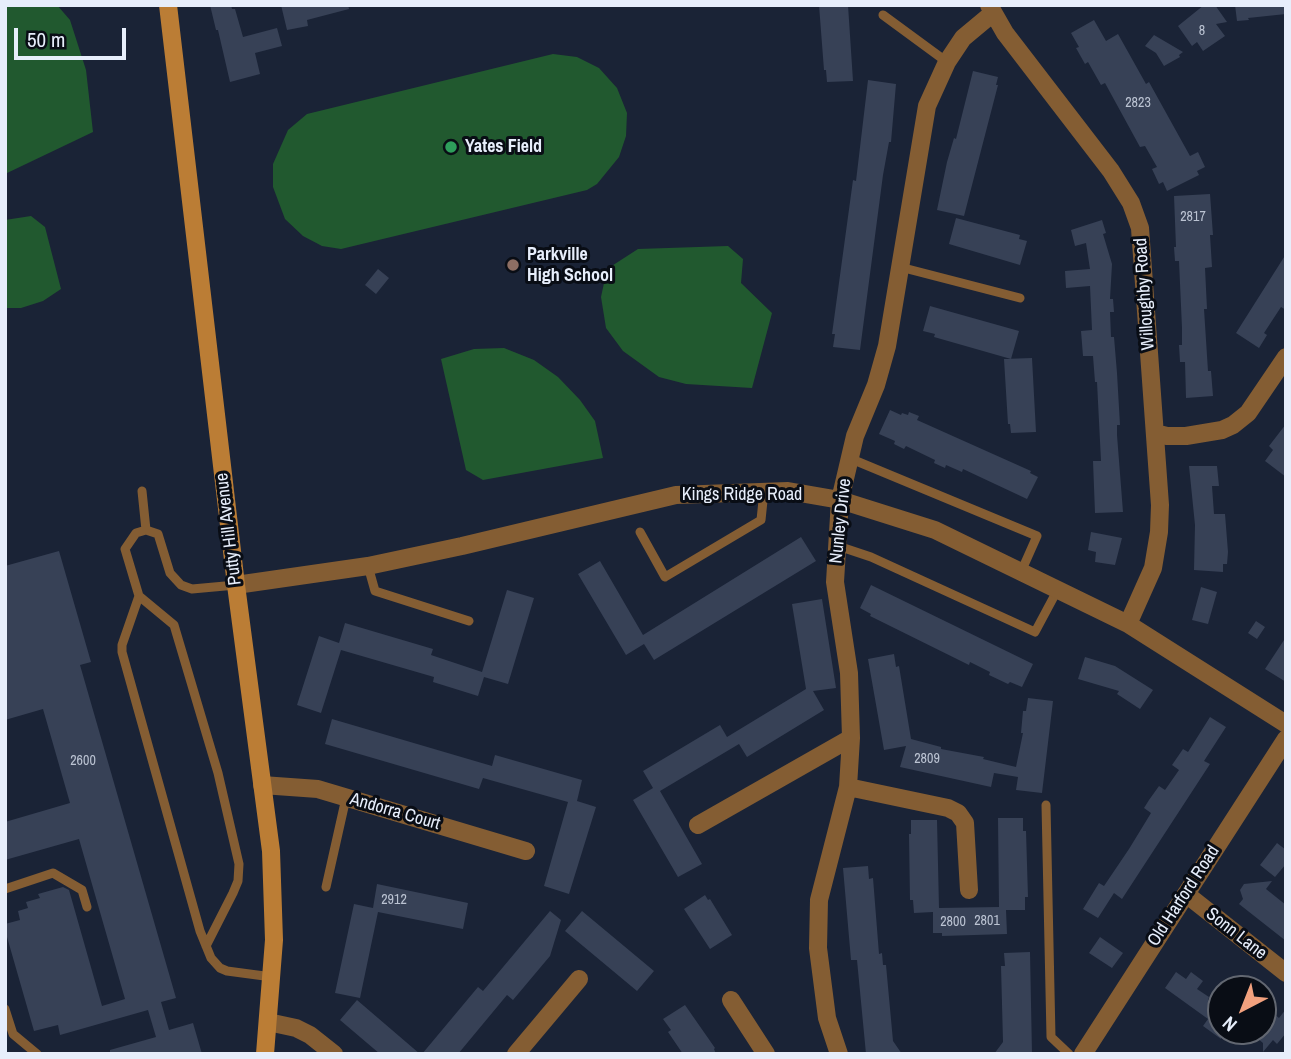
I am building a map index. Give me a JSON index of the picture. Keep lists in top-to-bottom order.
{
  "streets": {
    "main road": ["Putty Hill Avenue"],
    "street": [
      "Willoughby Road",
      "Kings Ridge Road",
      "Nunley Drive",
      "Andorra Court",
      "Old Harford Road",
      "Sonn Lane"
    ]
  },
  "crossings": [
    ["Willoughby Road", "Kings Ridge Road"],
    ["Willoughby Road", "Nunley Drive"],
    ["Kings Ridge Road", "Nunley Drive"],
    ["Kings Ridge Road", "Putty Hill Avenue"],
    ["Putty Hill Avenue", "Andorra Court"],
    ["Old Harford Road", "Sonn Lane"]
  ],
  "places": ["Yates Field", "Parkville High School"],
  "house_numbers": [
    "8",
    "2823",
    "2817",
    "2809",
    "2600",
    "2912",
    "2801",
    "2800"
  ],
  "scale_bar": "50 m",
  "north": "bottom left"
}
